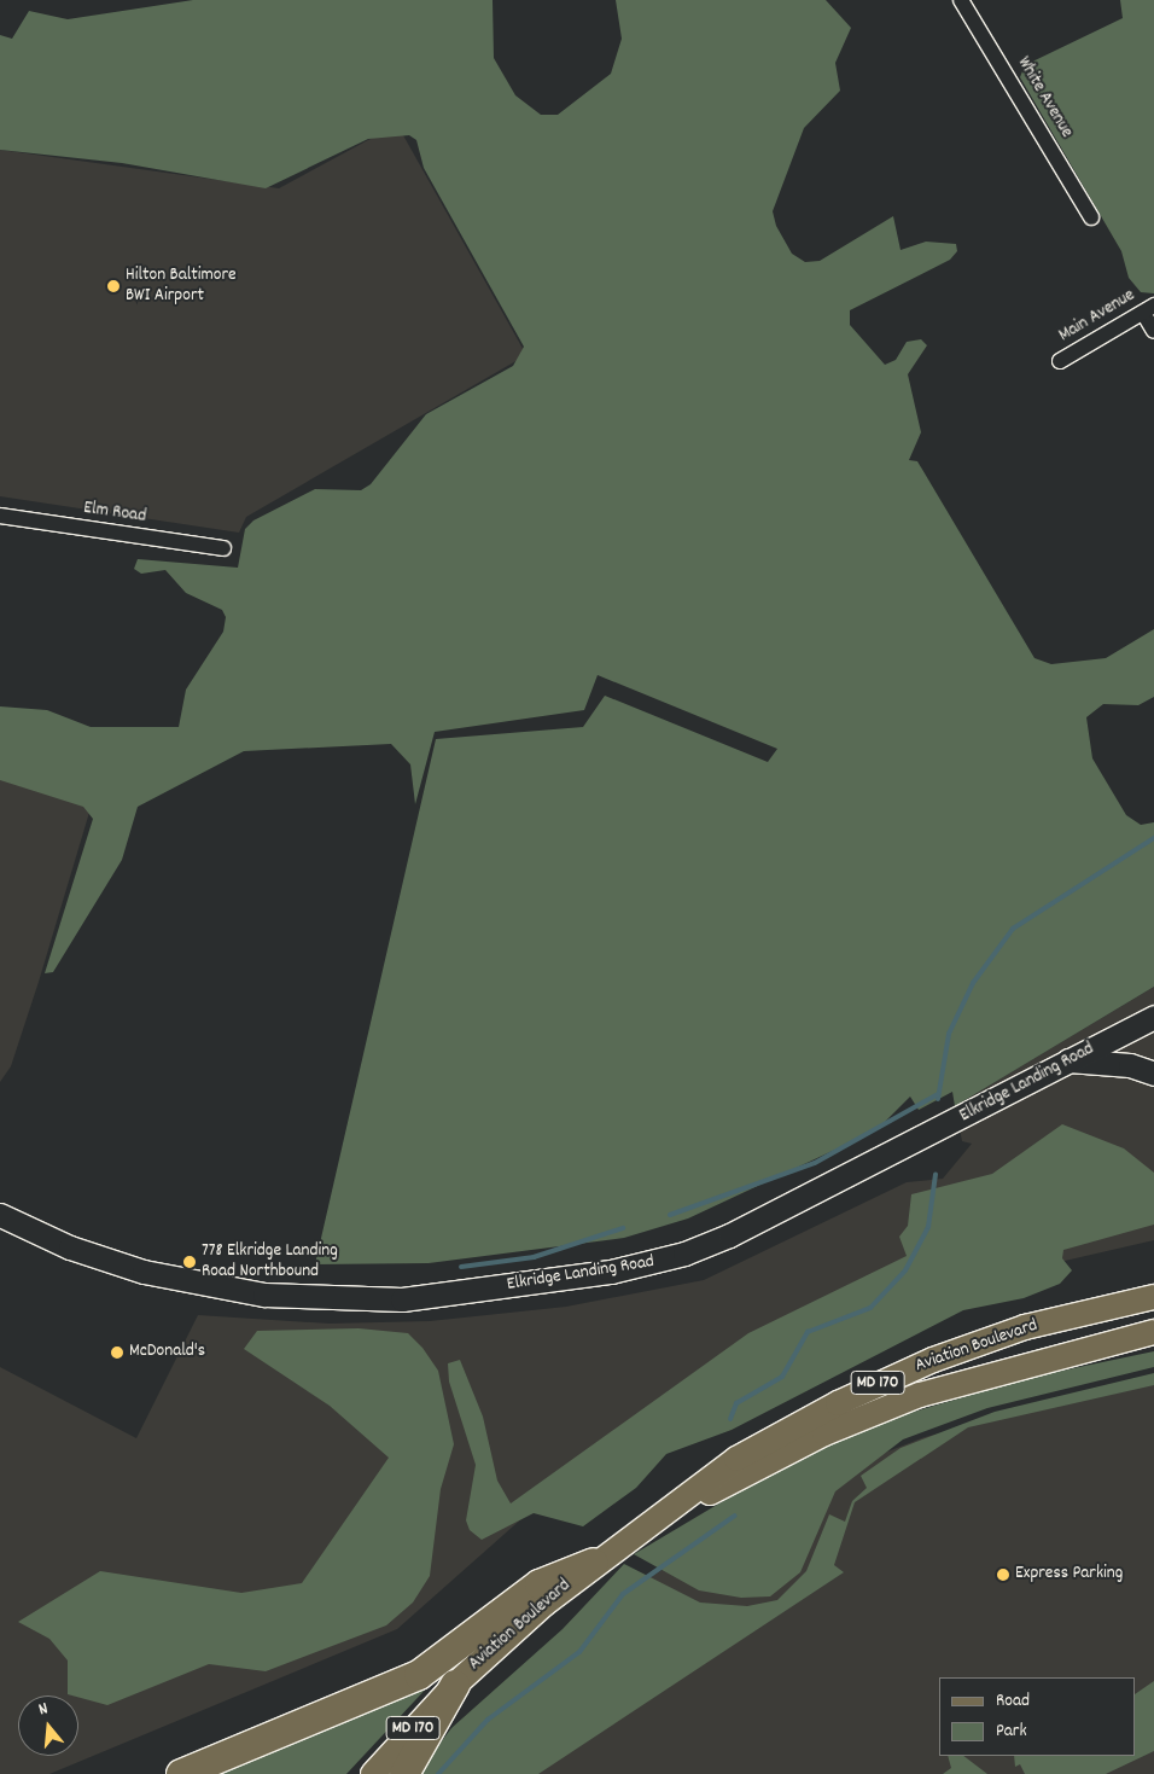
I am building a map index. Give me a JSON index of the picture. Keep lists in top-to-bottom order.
{
  "streets": {
    "main road": ["Elkridge Landing Road", "Aviation Boulevard", "MD 170"],
    "street": ["White Avenue", "Main Avenue", "Elm Road"]
  },
  "places": [
    "Hilton Baltimore BWI Airport",
    "778 Elkridge Landing Road Northbound",
    "McDonald's",
    "Express Parking"
  ],
  "legend": ["Road", "Park"],
  "north": "top"
}
